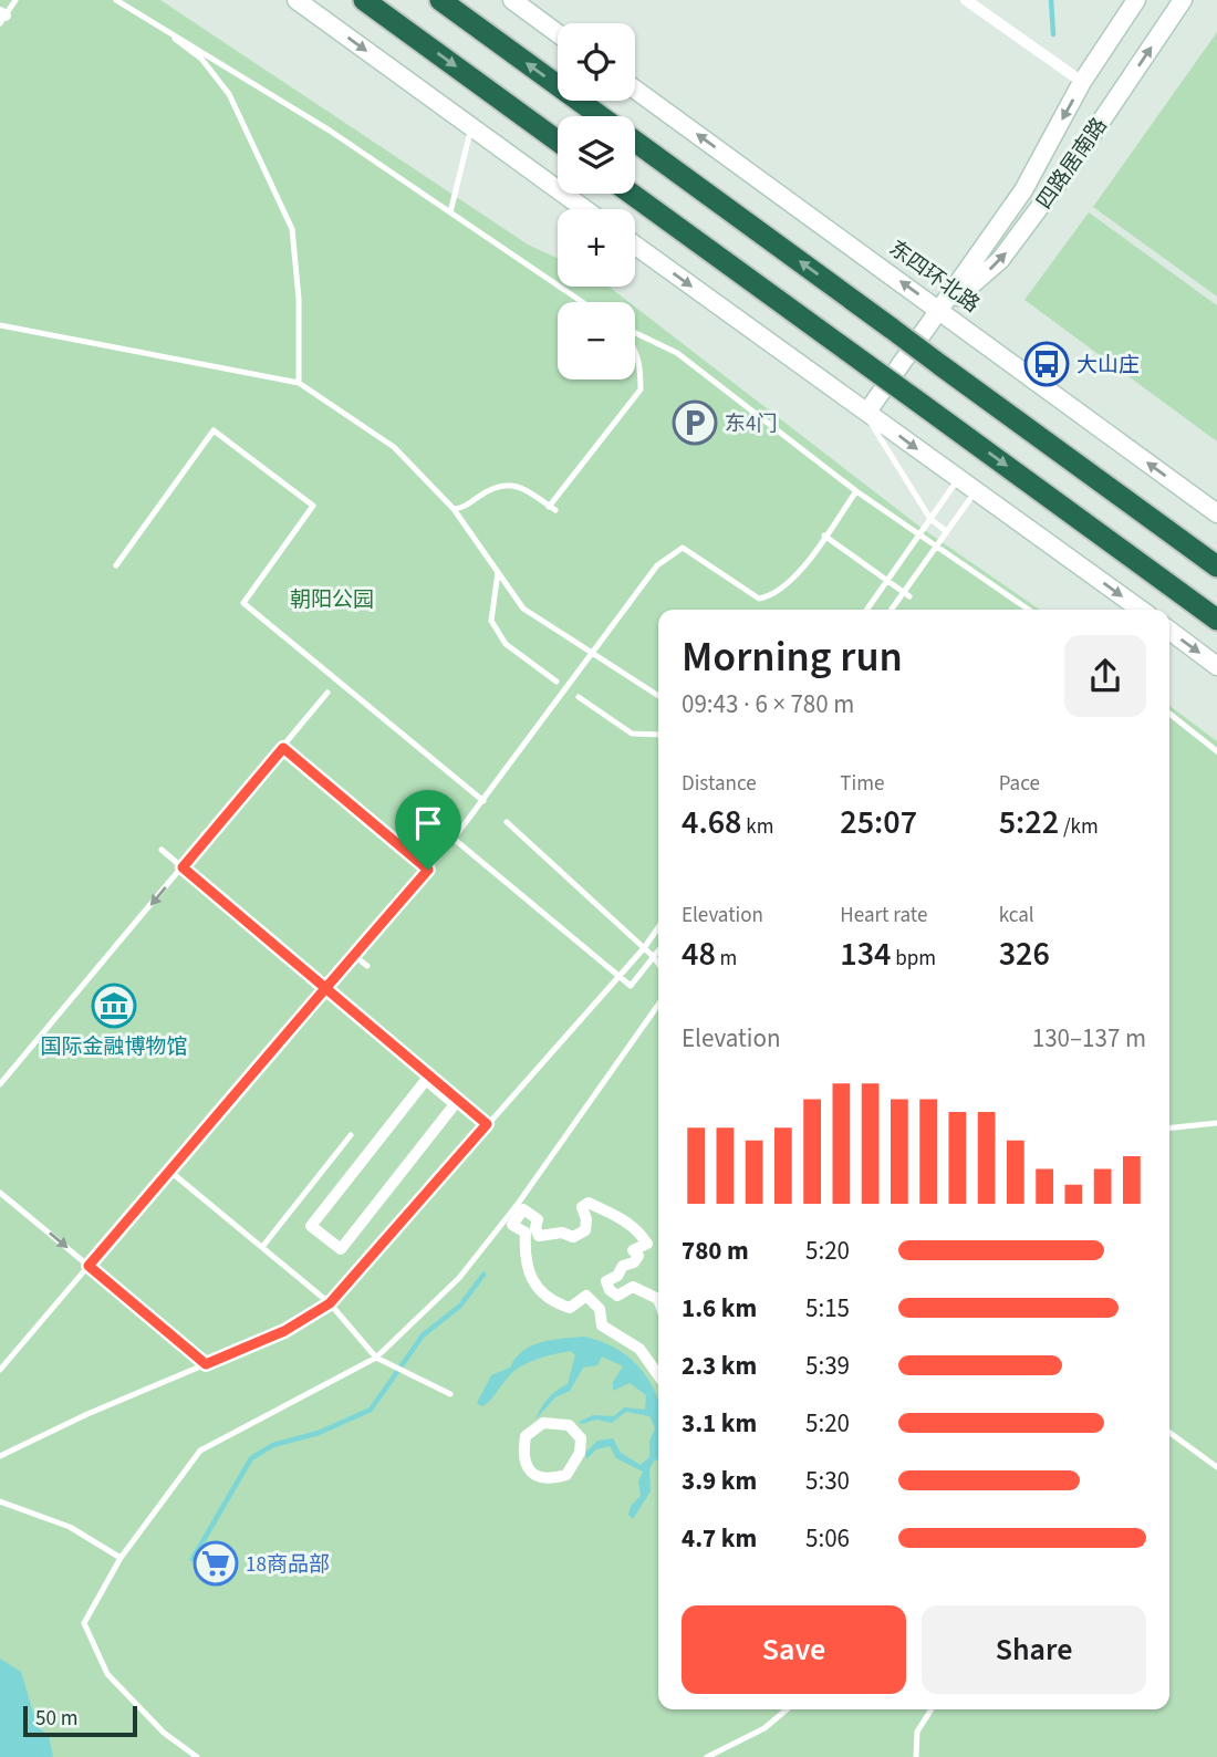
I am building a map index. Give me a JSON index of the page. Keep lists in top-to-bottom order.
{
  "streets": {
    "street": ["四路居南路", "东四环北路"]
  },
  "crossings": [
    ["四路居南路", "东四环北路"]
  ],
  "parks": ["朝阳公园"],
  "places": {
    "bus stop": ["大山庄"],
    "parking": ["东4门"],
    "museum": ["国际金融博物馆"],
    "supermarket": ["18商品部"]
  },
  "scale_bar": "50 m",
  "page": {
    "map_buttons": ["+", "−"],
    "heading": ["Morning run", "09:43 · 6 × 780 m"],
    "stats": [
      ["Distance", "4.68 km"],
      ["Time", "25:07"],
      ["Pace", "5:22 /km"],
      ["Elevation", "48 m"],
      ["Heart rate", "134 bpm"],
      ["kcal", "326"]
    ],
    "chart": ["Elevation", "130–137 m"],
    "list": [
      {
        "name": "780 m",
        "note": "5:20"
      },
      {
        "name": "1.6 km",
        "note": "5:15"
      },
      {
        "name": "2.3 km",
        "note": "5:39"
      },
      {
        "name": "3.1 km",
        "note": "5:20"
      },
      {
        "name": "3.9 km",
        "note": "5:30"
      },
      {
        "name": "4.7 km",
        "note": "5:06"
      }
    ],
    "buttons": ["Save", "Share"],
    "scale": "50 m"
  }
}
